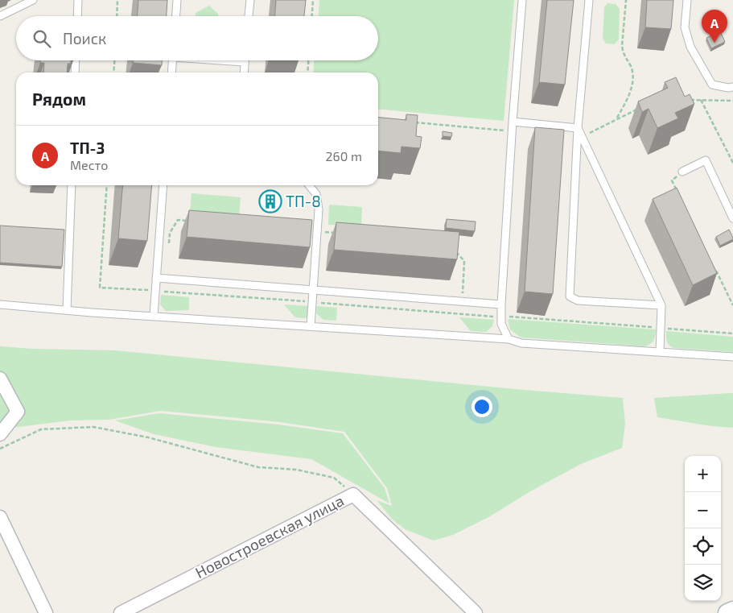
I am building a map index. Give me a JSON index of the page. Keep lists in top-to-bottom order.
{
  "streets": {
    "street": ["Новостроевская улица"]
  },
  "places": {
    "building": ["ТП-8"]
  },
  "page": {
    "pins": "A",
    "search": "Поиск",
    "heading": "Рядом",
    "list": [
      {
        "mark": "A",
        "name": "ТП-3",
        "note": "Место",
        "value": "260 m"
      }
    ],
    "map_buttons": ["+", "−"]
  }
}
